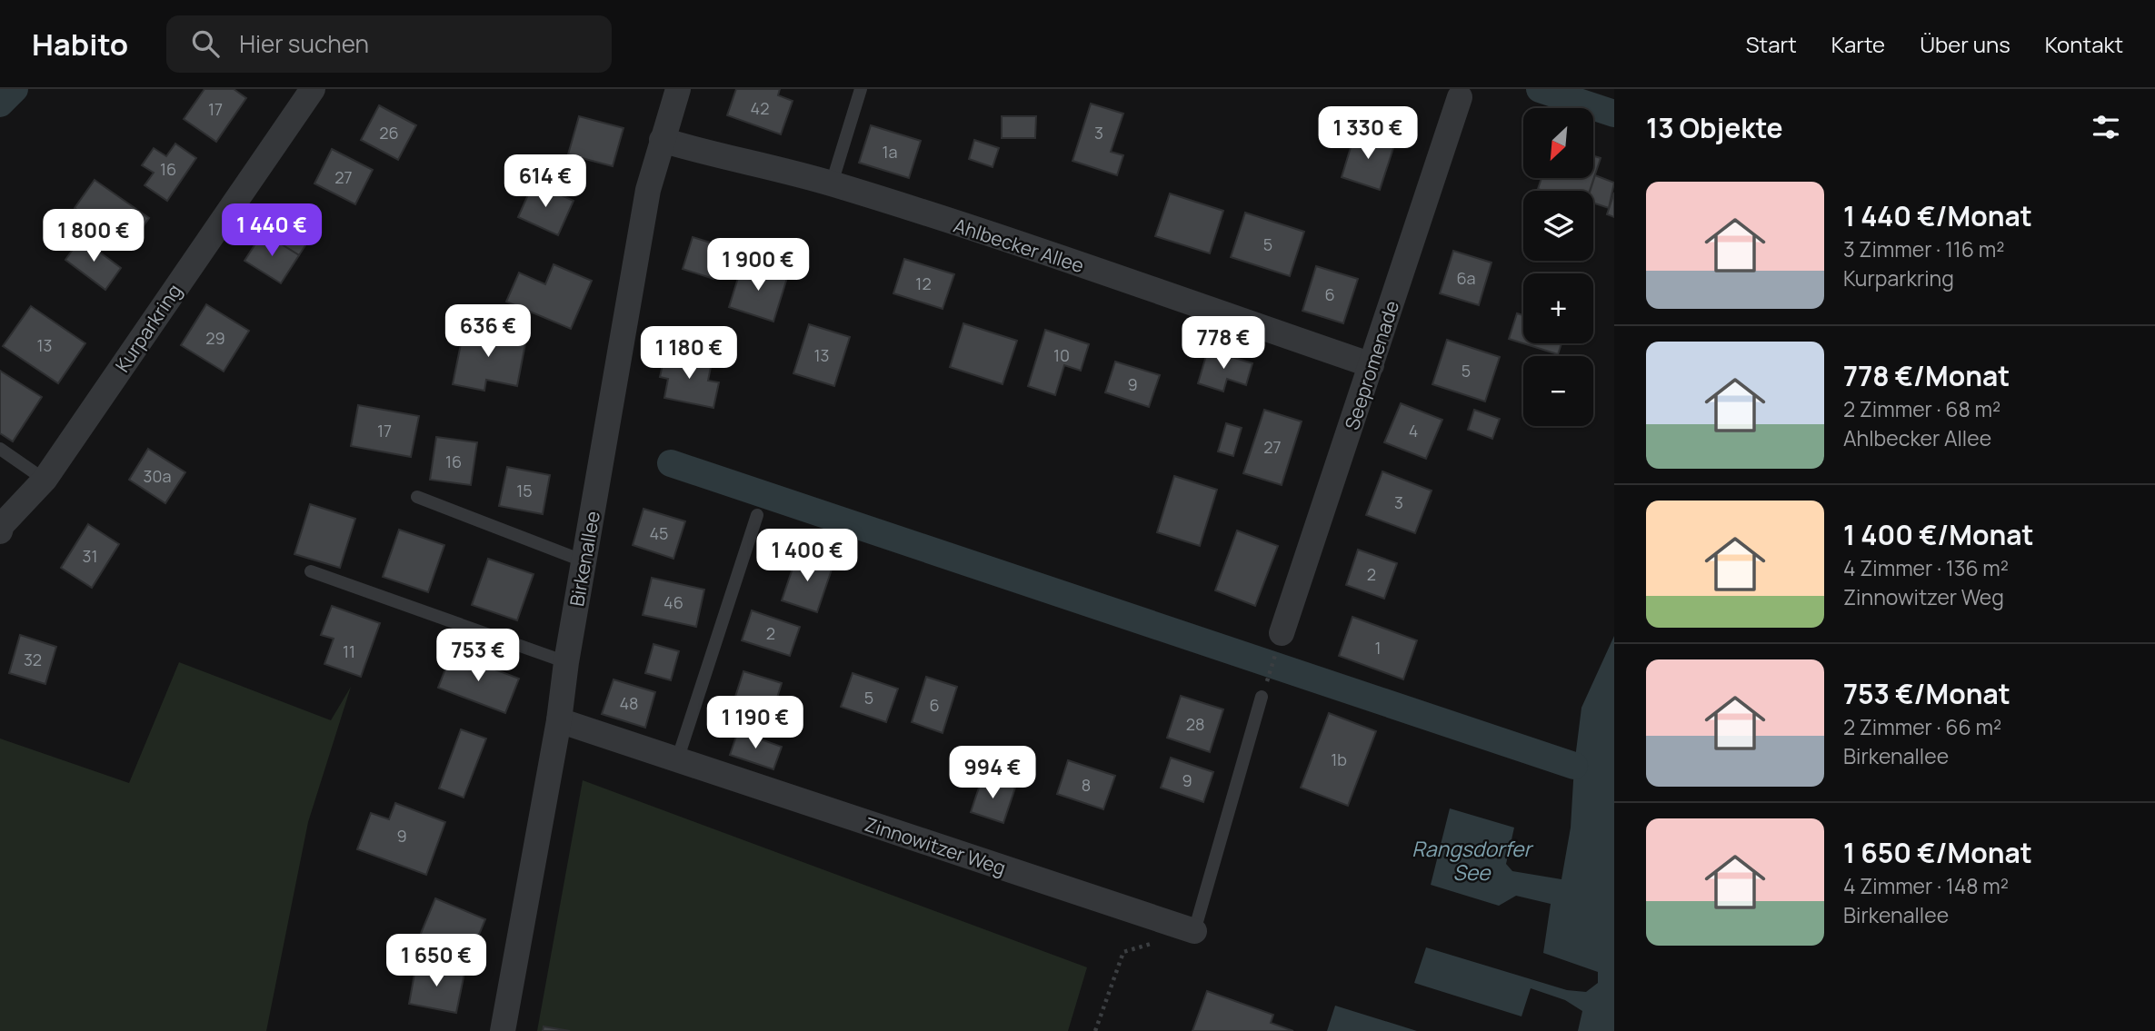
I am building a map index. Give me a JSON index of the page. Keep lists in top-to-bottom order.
{
  "streets": {
    "street": [
      "Ahlbecker Allee",
      "Kurparkring",
      "Seepromenade",
      "Birkenallee",
      "Zinnowitzer Weg"
    ]
  },
  "crossings": [
    ["Ahlbecker Allee", "Seepromenade"],
    ["Ahlbecker Allee", "Birkenallee"],
    ["Birkenallee", "Zinnowitzer Weg"]
  ],
  "water": ["Rangsdorfer See"],
  "house_numbers": [
    "42",
    "17",
    "26",
    "3",
    "1a",
    "16",
    "27",
    "5",
    "6a",
    "12",
    "6",
    "29",
    "13",
    "13",
    "10",
    "5",
    "9",
    "17",
    "4",
    "27",
    "16",
    "30a",
    "15",
    "3",
    "45",
    "31",
    "2",
    "46",
    "2",
    "1",
    "11",
    "32",
    "5",
    "48",
    "6",
    "28",
    "1b",
    "9",
    "8",
    "9"
  ],
  "north": "bottom left",
  "page": {
    "header": "Habito",
    "search": "Hier suchen",
    "nav": [
      "Start",
      "Karte",
      "Über uns",
      "Kontakt"
    ],
    "heading": "13 Objekte",
    "price": [
      "1 330 €",
      "614 €",
      "1 440 €",
      "1 800 €",
      "1 900 €",
      "636 €",
      "778 €",
      "1 180 €",
      "1 400 €",
      "753 €",
      "1 190 €",
      "994 €",
      "1 650 €"
    ],
    "map_buttons": ["+", "−"],
    "list": [
      {
        "name": "1 440 €/Monat",
        "note": "3 Zimmer · 116 m² · Kurparkring"
      },
      {
        "name": "778 €/Monat",
        "note": "2 Zimmer · 68 m² · Ahlbecker Allee"
      },
      {
        "name": "1 400 €/Monat",
        "note": "4 Zimmer · 136 m² · Zinnowitzer Weg"
      },
      {
        "name": "753 €/Monat",
        "note": "2 Zimmer · 66 m² · Birkenallee"
      },
      {
        "name": "1 650 €/Monat",
        "note": "4 Zimmer · 148 m² · Birkenallee"
      }
    ]
  }
}
